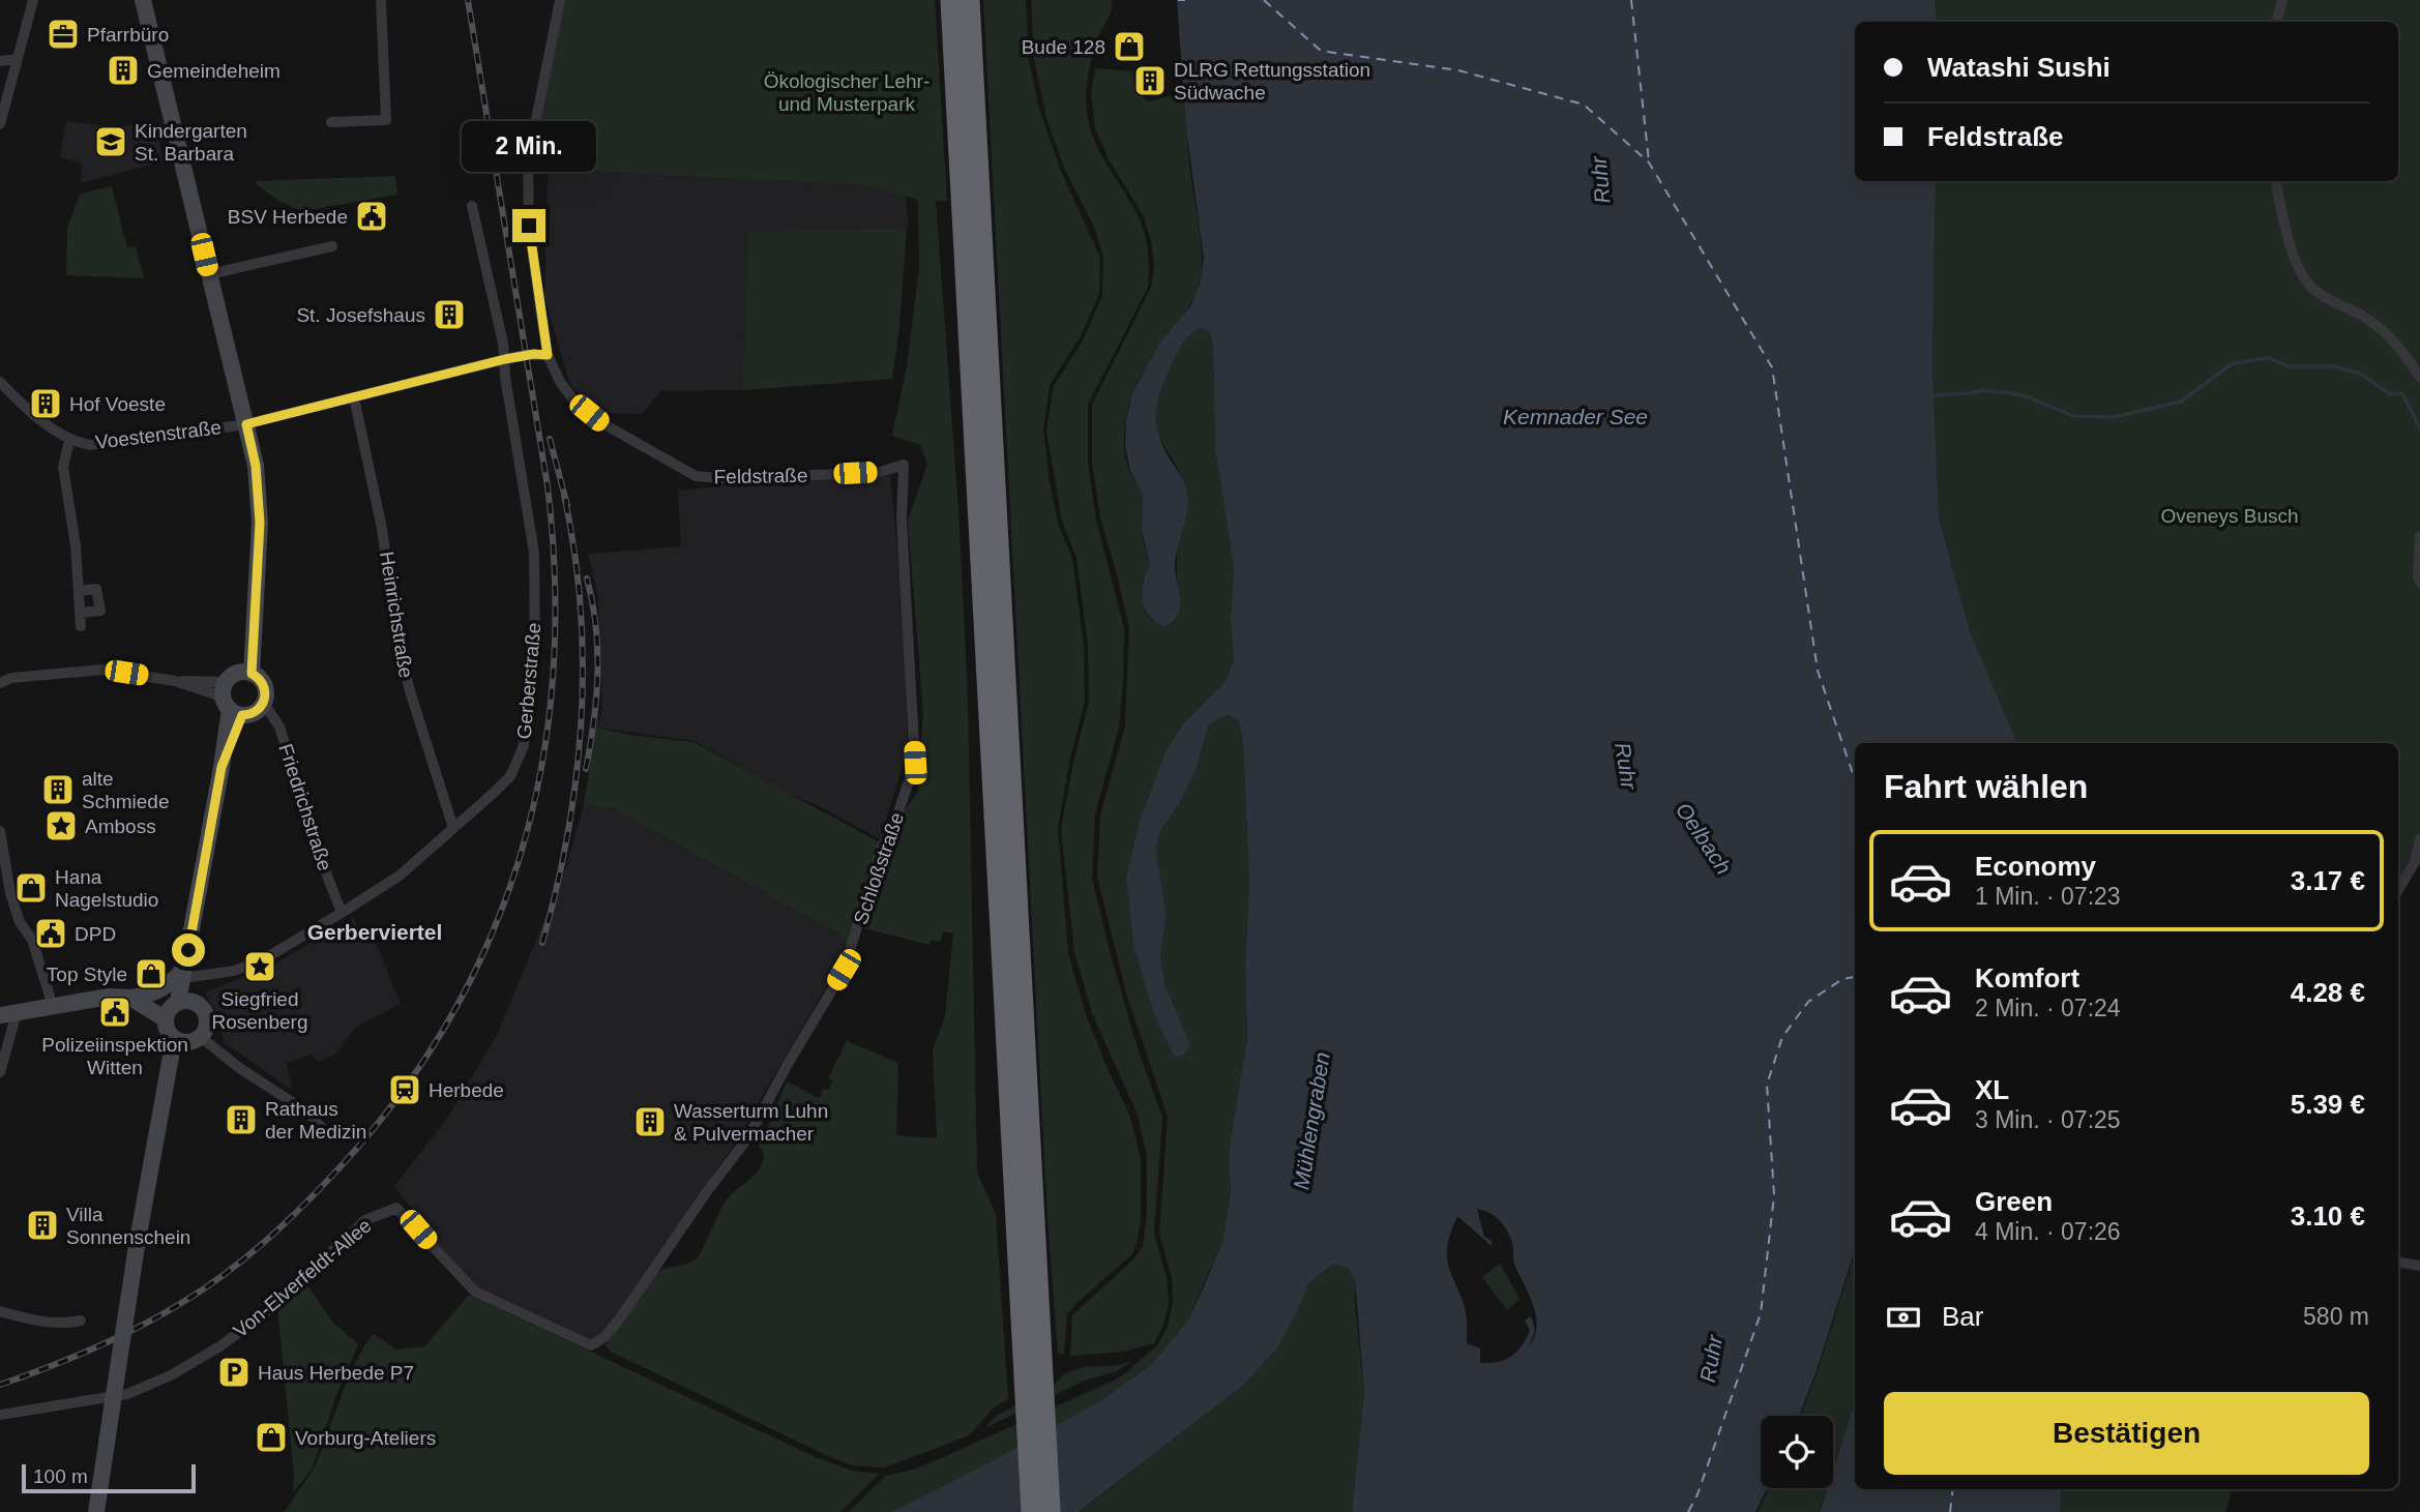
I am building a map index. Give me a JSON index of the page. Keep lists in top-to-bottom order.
{
  "streets": {
    "street": [
      "Voestenstraße",
      "Feldstraße",
      "Heinrichstraße",
      "Gerberstraße",
      "Friedrichstraße",
      "Schloßstraße",
      "Von-Elverfeldt-Allee"
    ]
  },
  "crossings": [
    ["Voestenstraße", "Feldstraße"],
    ["Voestenstraße", "Heinrichstraße"],
    ["Voestenstraße", "Gerberstraße"],
    ["Feldstraße", "Schloßstraße"],
    ["Heinrichstraße", "Gerberstraße"],
    ["Gerberstraße", "Friedrichstraße"],
    ["Schloßstraße", "Von-Elverfeldt-Allee"]
  ],
  "districts": ["Gerberviertel"],
  "water": [
    "Ruhr",
    "Kemnader See",
    "Oelbach",
    "Mühlengraben"
  ],
  "parks": ["Ökologischer Lehr- und Musterpark", "Oveneys Busch"],
  "places": {
    "office": ["Pfarrbüro"],
    "shop": [
      "Bude 128",
      "Hana Nagelstudio",
      "Top Style",
      "Vorburg-Ateliers"
    ],
    "building": [
      "Gemeindeheim",
      "DLRG Rettungsstation Südwache",
      "St. Josefshaus",
      "Hof Voeste",
      "alte Schmiede",
      "Rathaus der Medizin",
      "Wasserturm Luhn & Pulvermacher",
      "Villa Sonnenschein"
    ],
    "school or university": ["Kindergarten St. Barbara"],
    "public building": ["BSV Herbede", "DPD", "Polizeiinspektion Witten"],
    "place": ["Amboss", "Siegfried Rosenberg"],
    "station": ["Herbede"],
    "parking": ["Haus Herbede P7"]
  },
  "scale_bar": "100 m",
  "page": {
    "banner": ["Watashi Sushi", "Feldstraße"],
    "bubble": "2 Min.",
    "heading": "Fahrt wählen",
    "list": [
      {
        "name": "Economy",
        "note": "1 Min. · 07:23",
        "value": "3.17 €"
      },
      {
        "name": "Komfort",
        "note": "2 Min. · 07:24",
        "value": "4.28 €"
      },
      {
        "name": "XL",
        "note": "3 Min. · 07:25",
        "value": "5.39 €"
      },
      {
        "name": "Green",
        "note": "4 Min. · 07:26",
        "value": "3.10 €"
      }
    ],
    "pay": ["Bar", "580 m"],
    "buttons": "Bestätigen",
    "scale": "100 m"
  }
}
